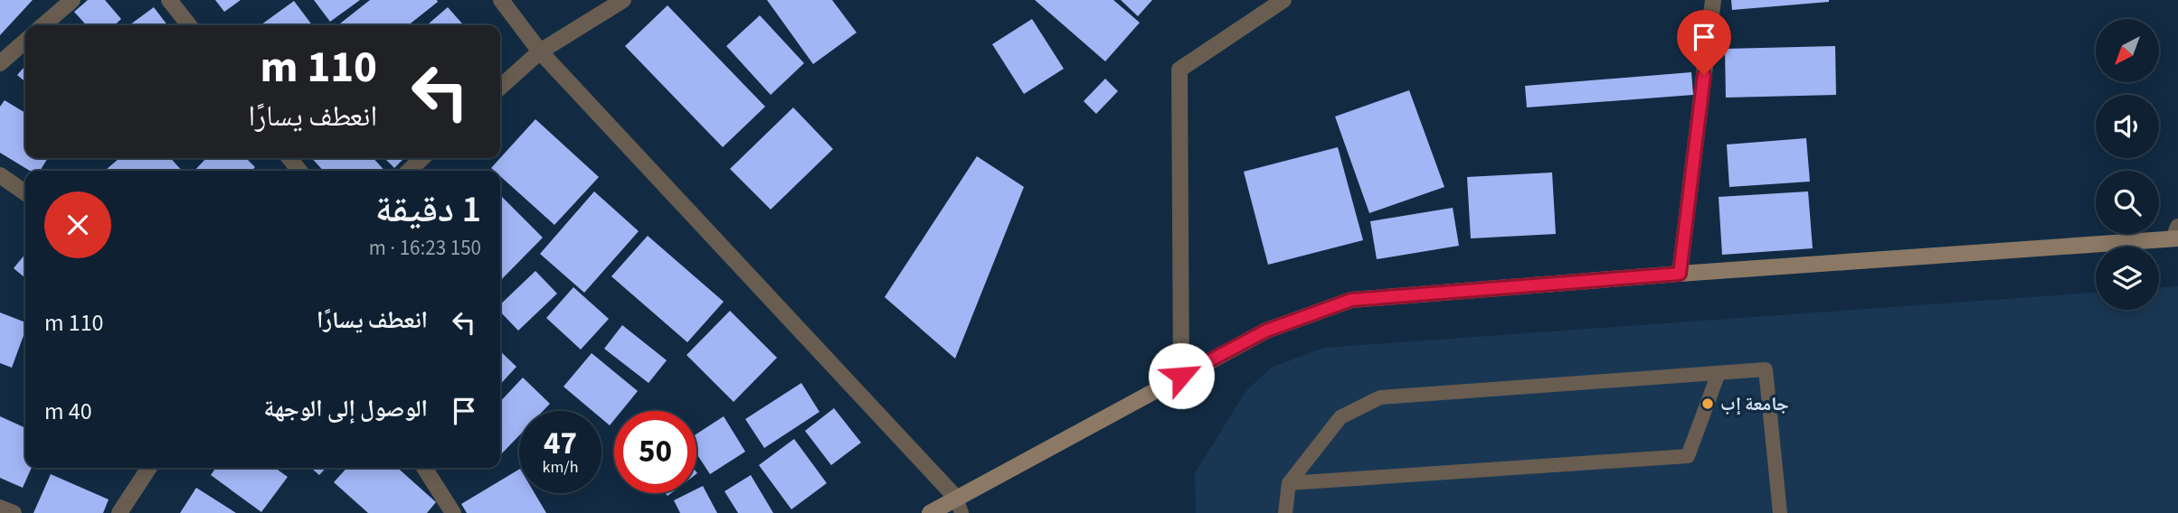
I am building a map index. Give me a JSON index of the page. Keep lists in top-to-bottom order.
{
  "places": ["جامعة إب"],
  "north": "bottom left",
  "page": {
    "turn": ["110 m", "انعطف يسارًا"],
    "heading": ["1 دقيقة", "150 m · 16:23"],
    "list": [
      {
        "name": "انعطف يسارًا",
        "value": "110 m"
      },
      {
        "name": "الوصول إلى الوجهة",
        "value": "40 m"
      }
    ],
    "speed": "47 km/h",
    "limit": "50"
  }
}
